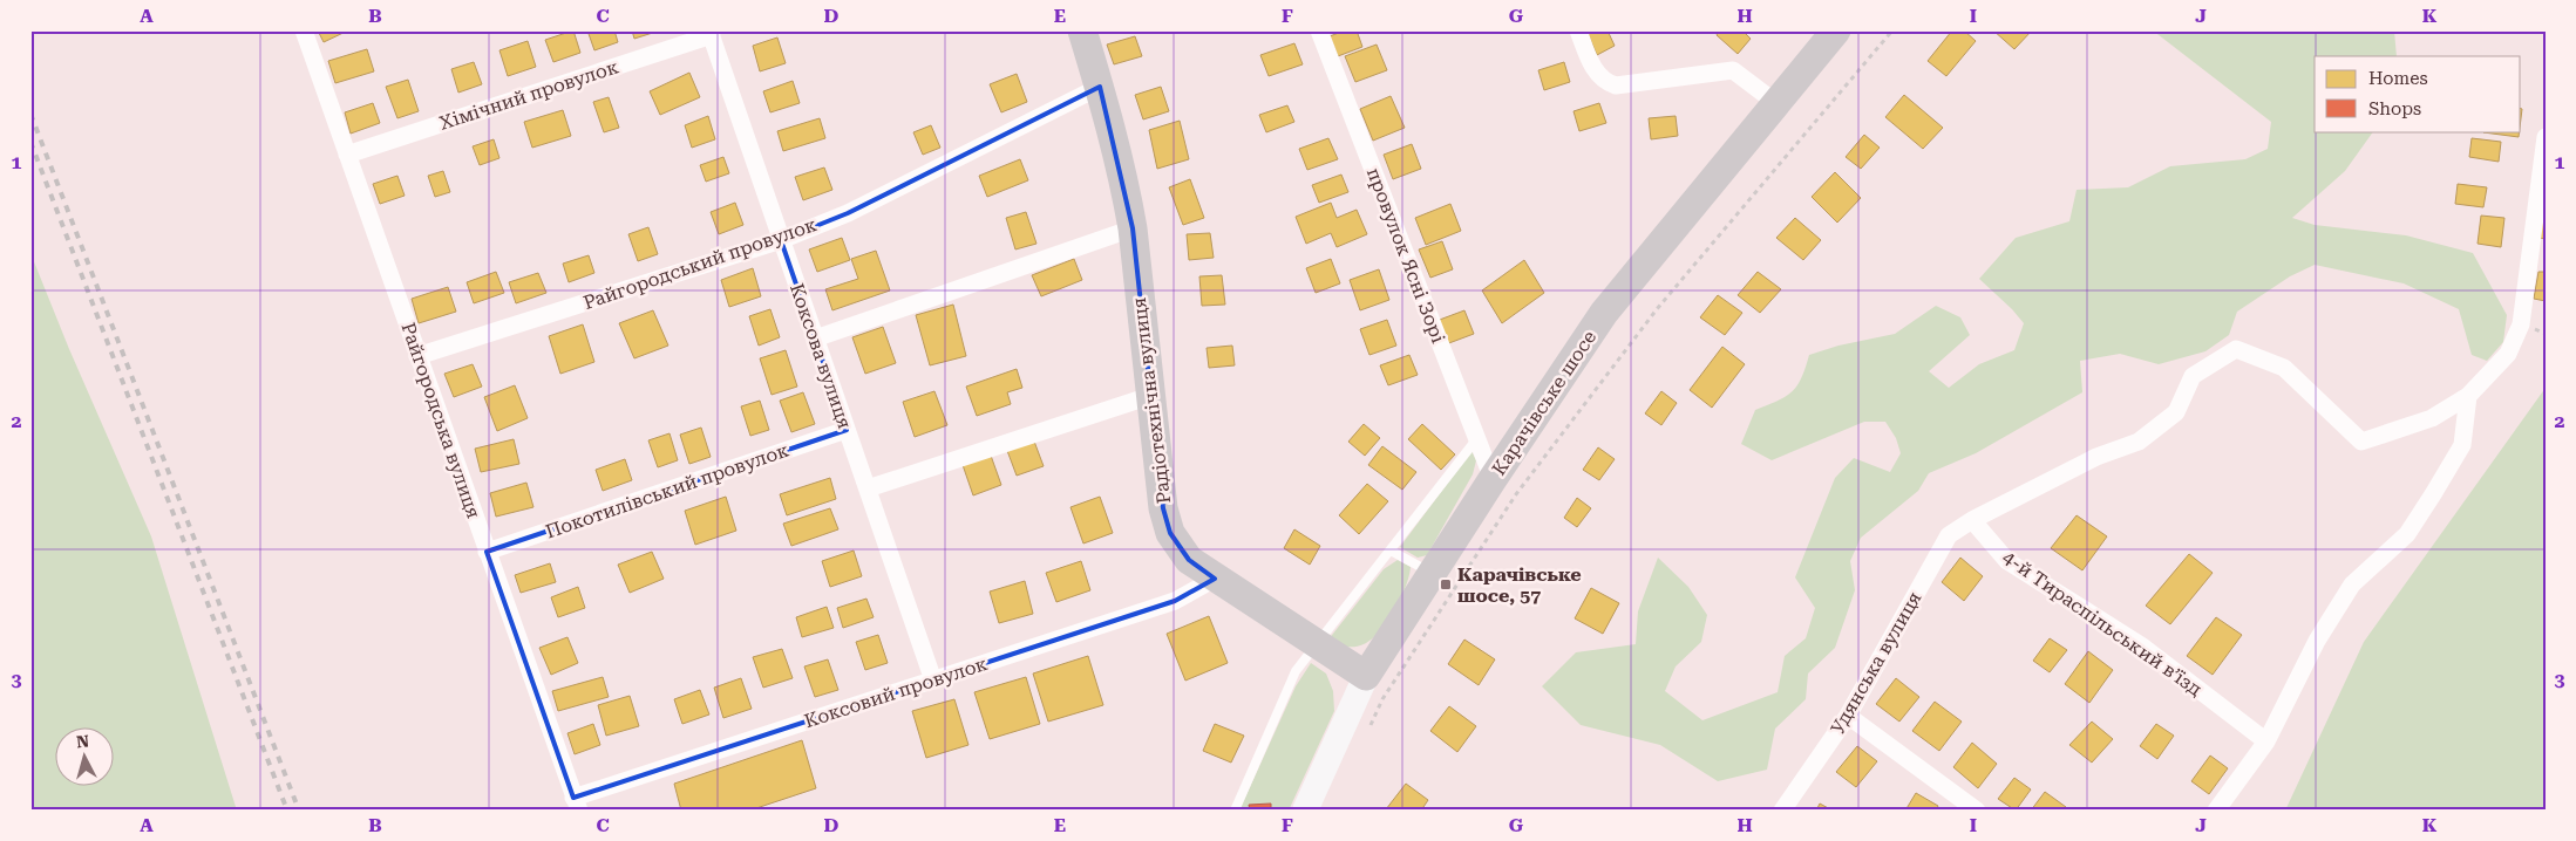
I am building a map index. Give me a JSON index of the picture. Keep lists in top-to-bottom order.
{
  "streets": {
    "main road": ["Радіотехнічна вулиця", "Карачівське шосе"],
    "street": [
      "Хімічний провулок",
      "провулок Ясні Зорі",
      "Райгородський провулок",
      "Коксова вулиця",
      "Райгородська вулиця",
      "Покотилівський провулок",
      "4-й Тираспільський в’їзд",
      "Удянська вулиця",
      "Коксовий провулок"
    ]
  },
  "crossings": [
    ["Хімічний провулок", "Коксова вулиця"],
    ["Хімічний провулок", "Райгородська вулиця"],
    ["провулок Ясні Зорі", "Карачівське шосе"],
    ["Райгородський провулок", "Коксова вулиця"],
    ["Райгородський провулок", "Радіотехнічна вулиця"],
    ["Райгородський провулок", "Райгородська вулиця"],
    ["Коксова вулиця", "Покотилівський провулок"],
    ["Коксова вулиця", "Коксовий провулок"],
    ["Радіотехнічна вулиця", "Карачівське шосе"],
    ["Радіотехнічна вулиця", "Коксовий провулок"],
    ["Райгородська вулиця", "Покотилівський провулок"],
    ["Райгородська вулиця", "Коксовий провулок"],
    ["4-й Тираспільський в’їзд", "Удянська вулиця"]
  ],
  "places": {
    "transit": ["Карачівське шосе, 57"]
  },
  "legend": ["Homes", "Shops"],
  "north": "top",
  "grid": {
    "columns": [
      "A",
      "B",
      "C",
      "D",
      "E",
      "F",
      "G",
      "H",
      "I",
      "J",
      "K"
    ],
    "rows": ["1", "2", "3"]
  }
}
